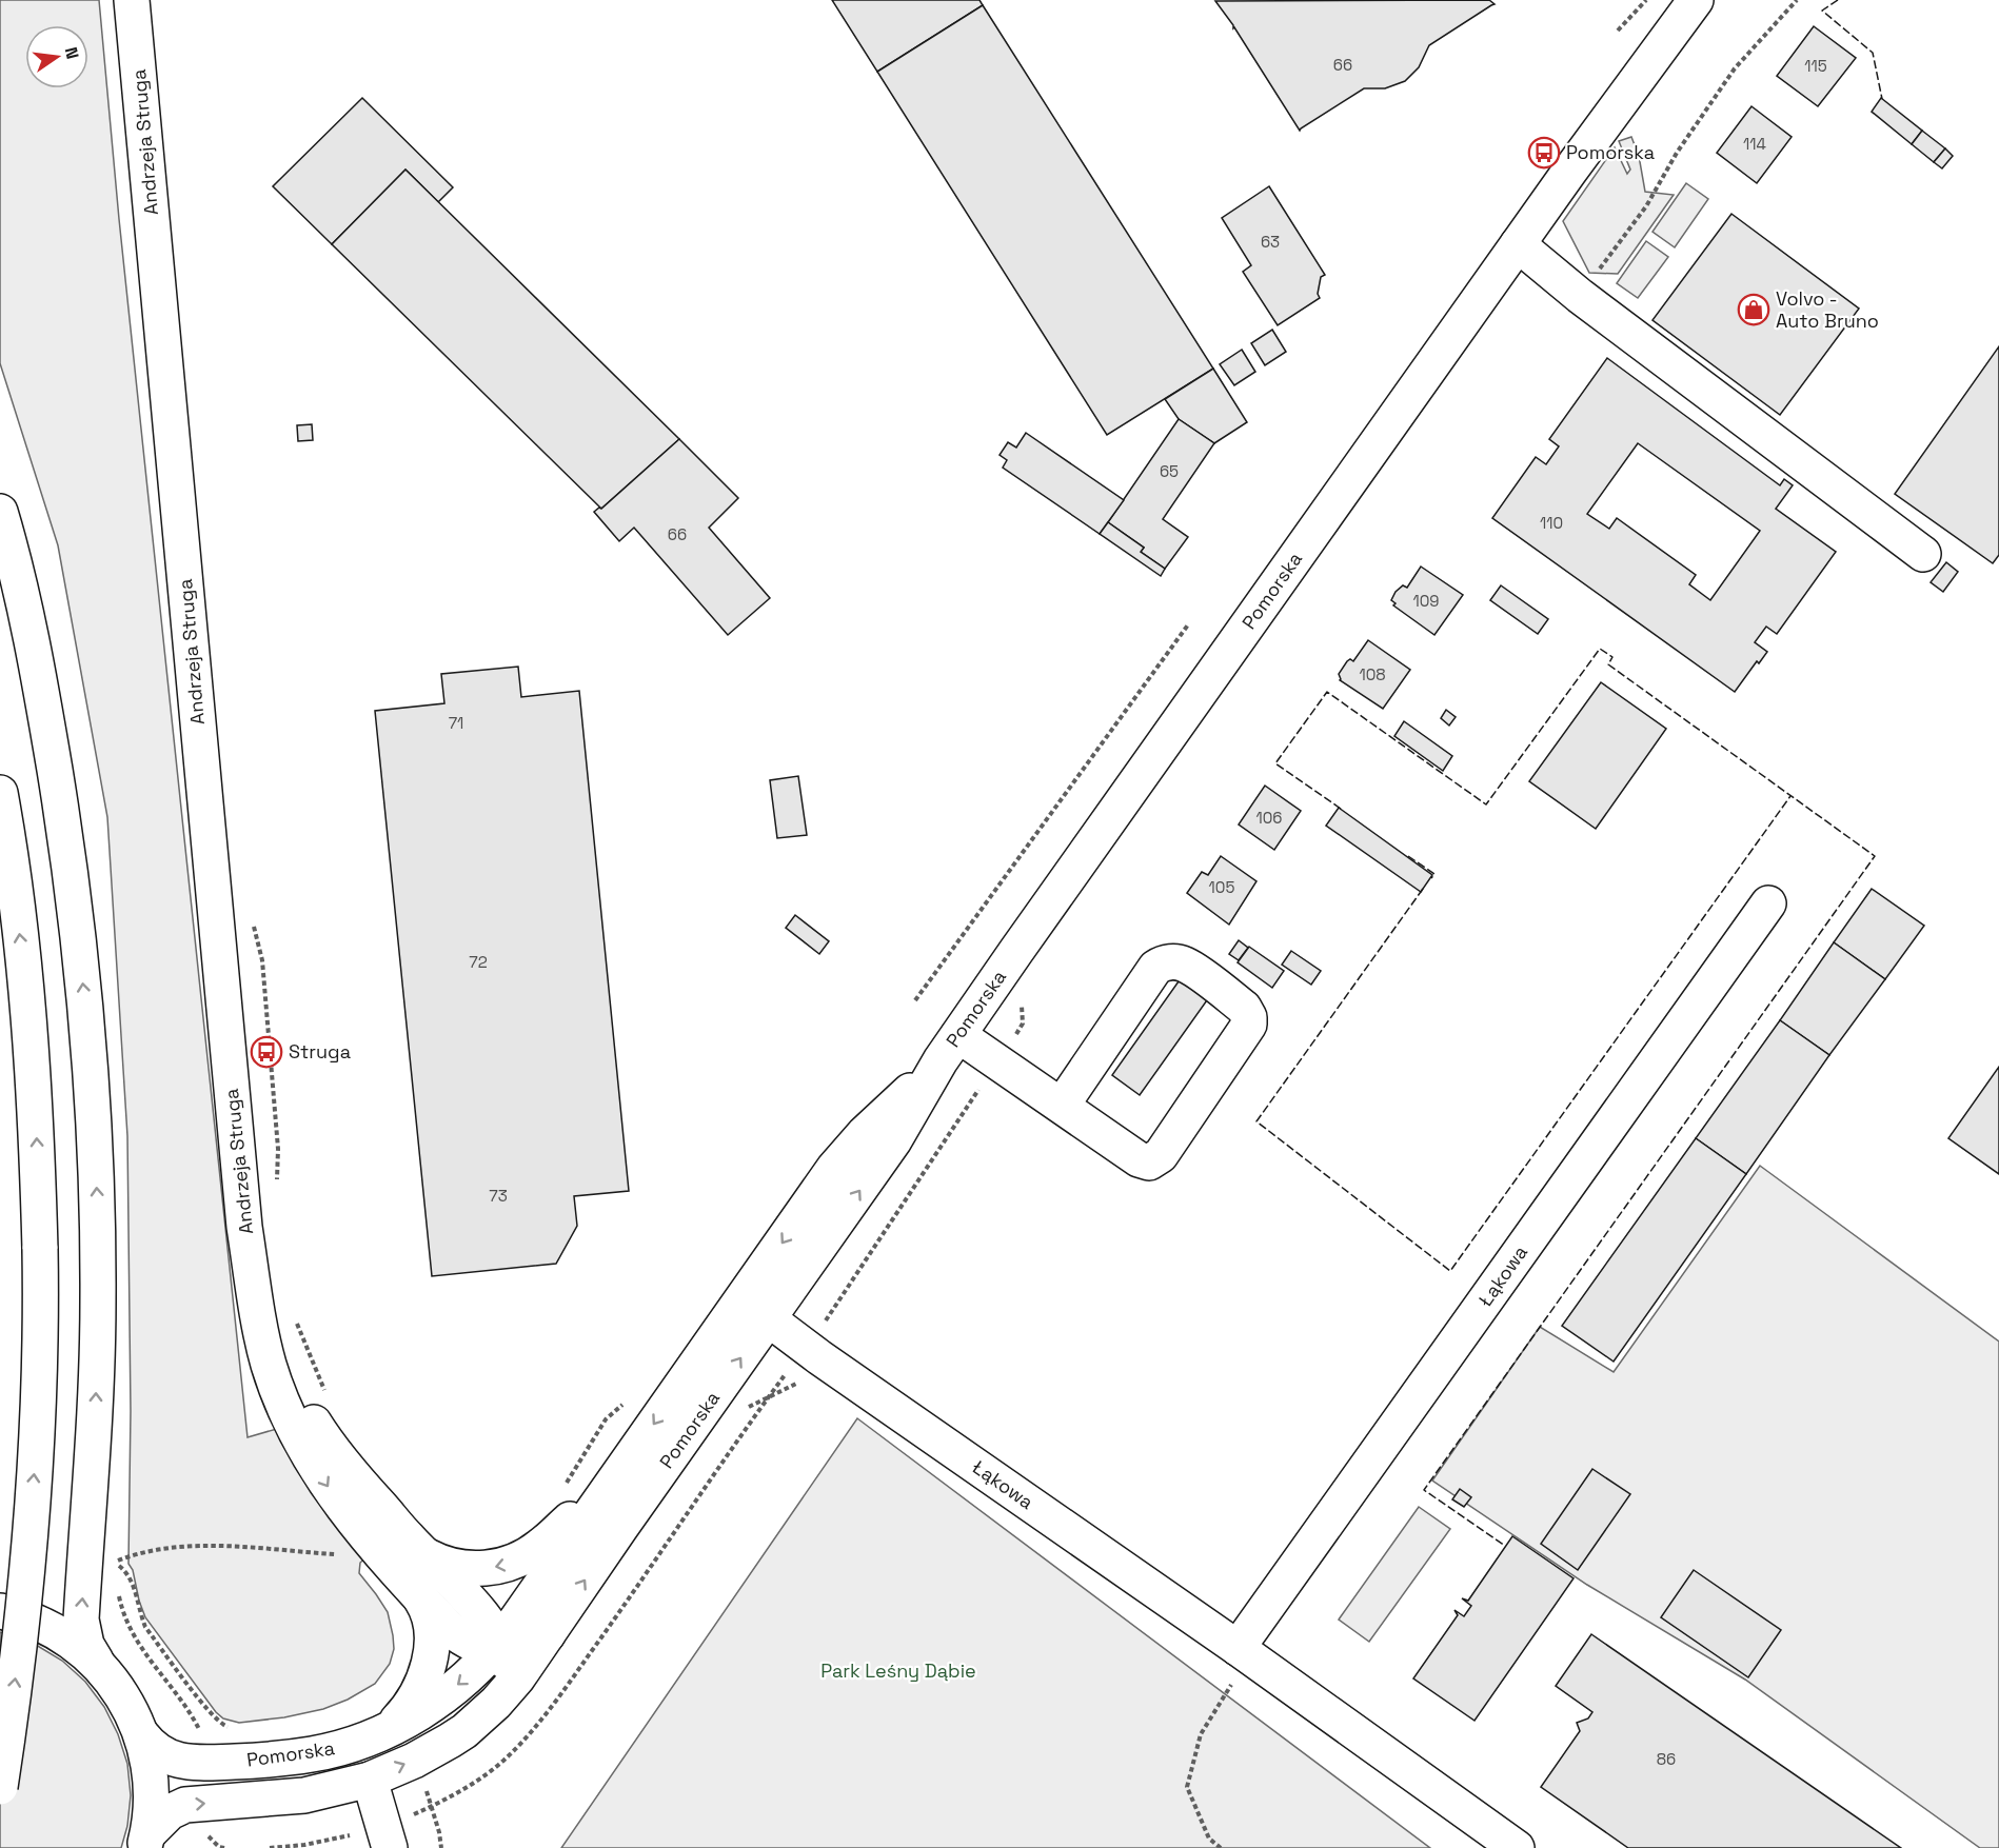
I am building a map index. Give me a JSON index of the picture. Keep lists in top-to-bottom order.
{
  "streets": {
    "street": ["Andrzeja Struga", "Pomorska", "Łąkowa"]
  },
  "crossings": [
    ["Andrzeja Struga", "Pomorska"],
    ["Pomorska", "Łąkowa"]
  ],
  "parks": ["Park Leśny Dąbie"],
  "places": {
    "bus stop": ["Pomorska", "Struga"],
    "shop": ["Volvo - Auto Bruno"]
  },
  "house_numbers": [
    "66",
    "115",
    "114",
    "63",
    "65",
    "110",
    "66",
    "109",
    "108",
    "71",
    "106",
    "105",
    "72",
    "73",
    "86"
  ],
  "north": "right"
}
